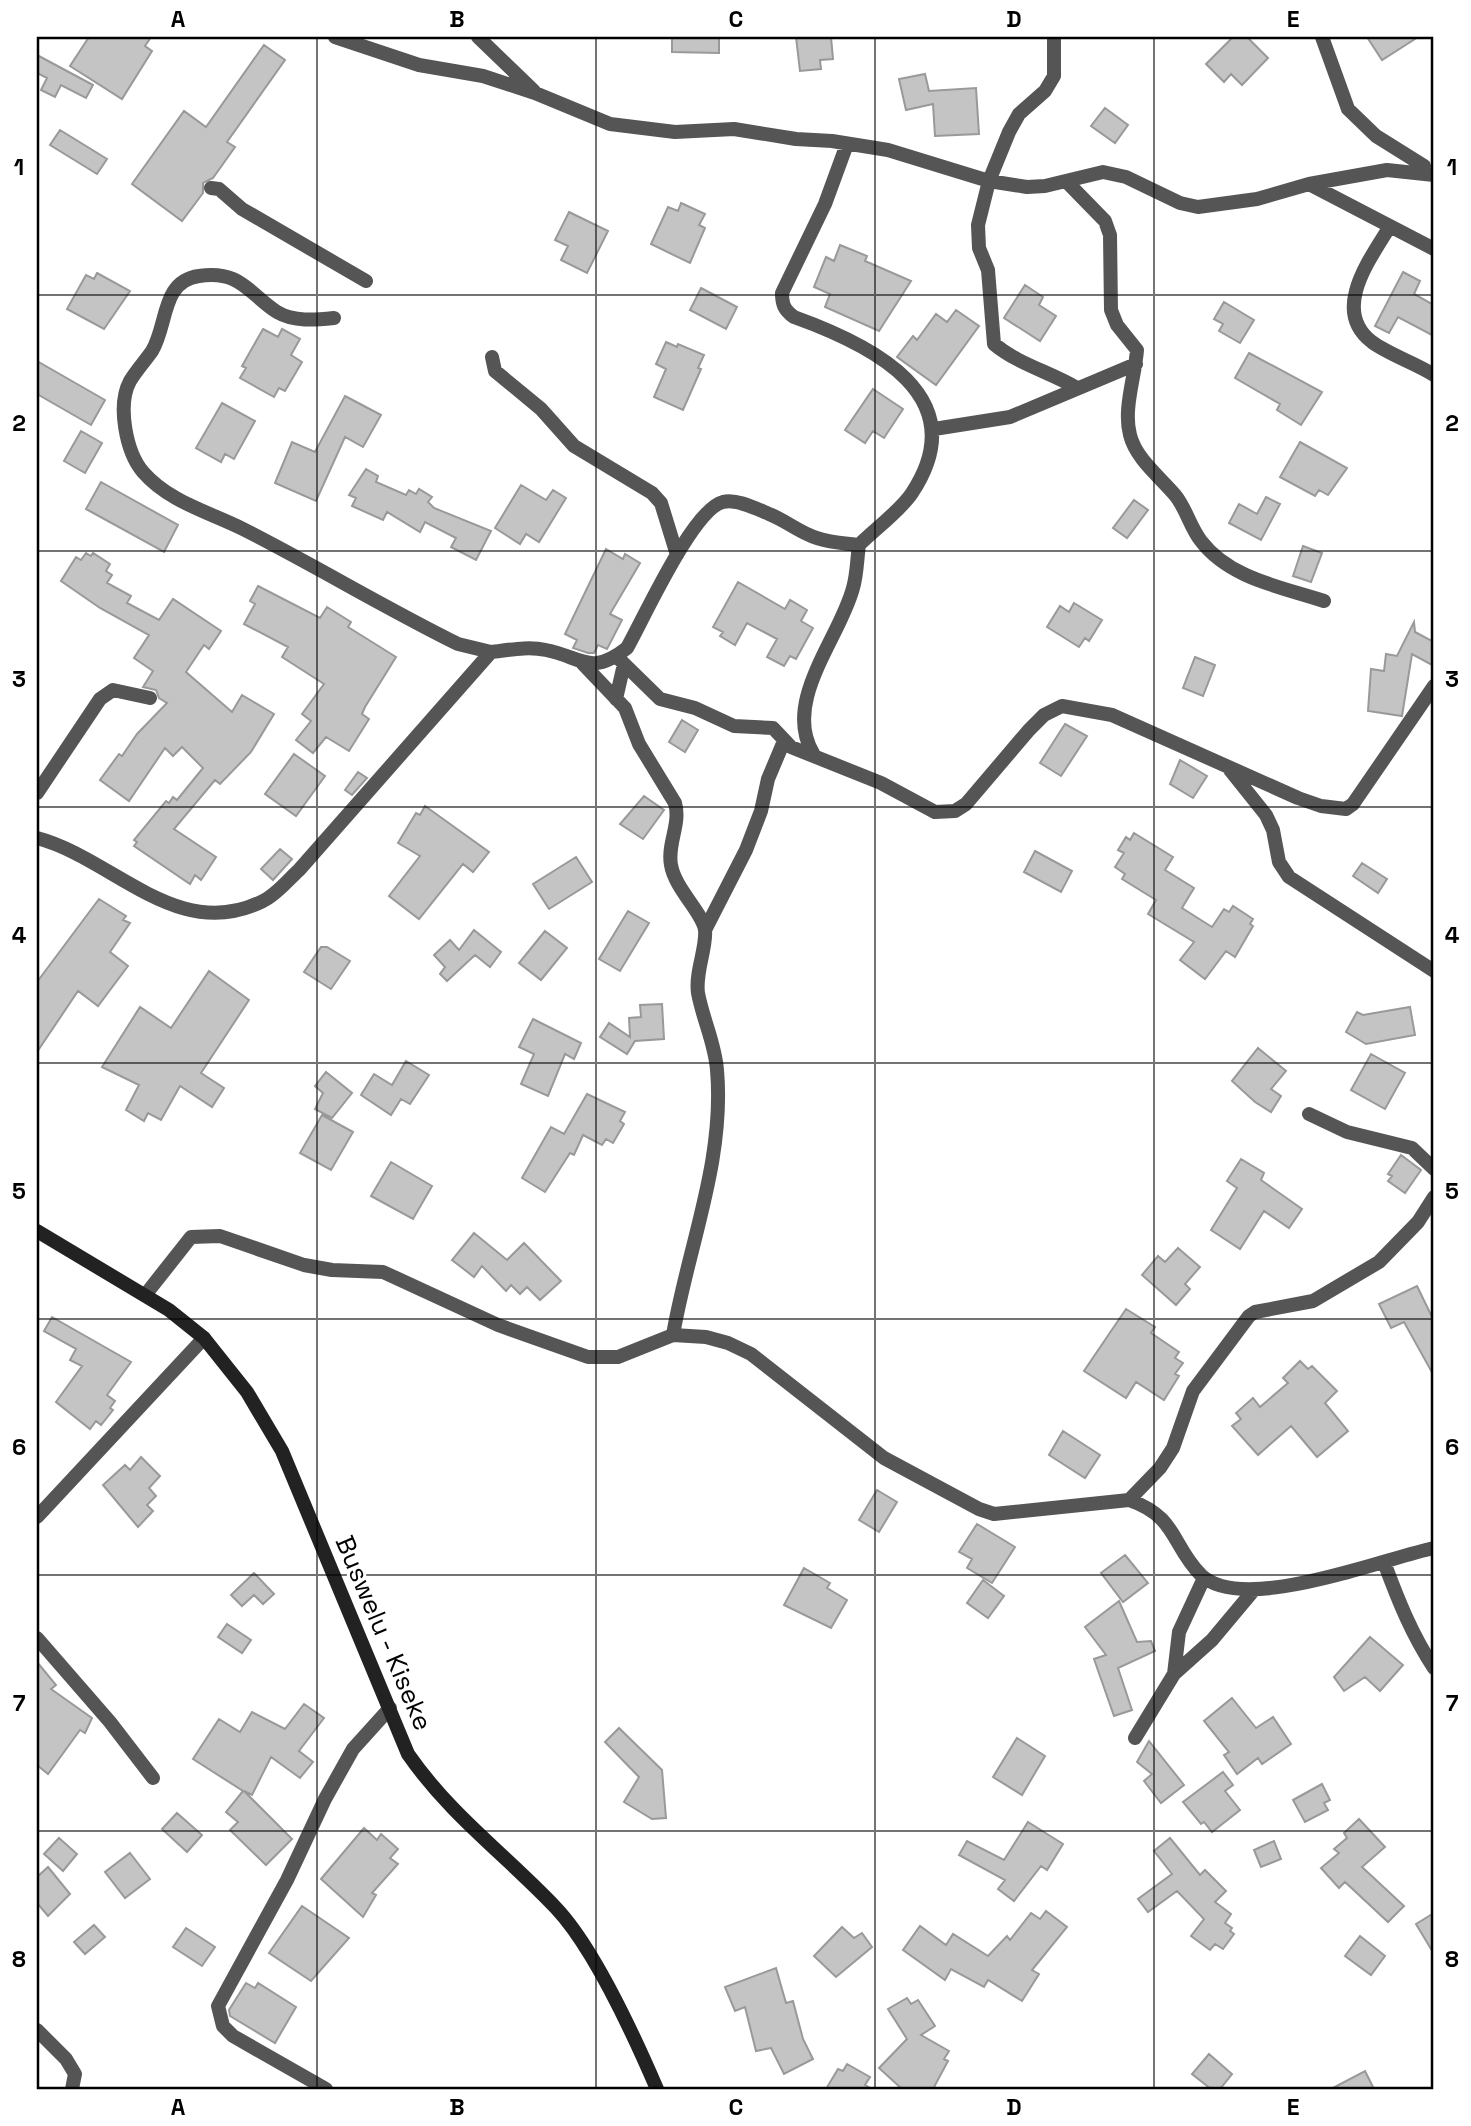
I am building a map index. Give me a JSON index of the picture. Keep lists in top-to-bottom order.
{
  "streets": {
    "main road": ["Buswelu - Kiseke"]
  },
  "grid": {
    "columns": [
      "A",
      "B",
      "C",
      "D",
      "E"
    ],
    "rows": [
      "1",
      "2",
      "3",
      "4",
      "5",
      "6",
      "7",
      "8"
    ]
  }
}
